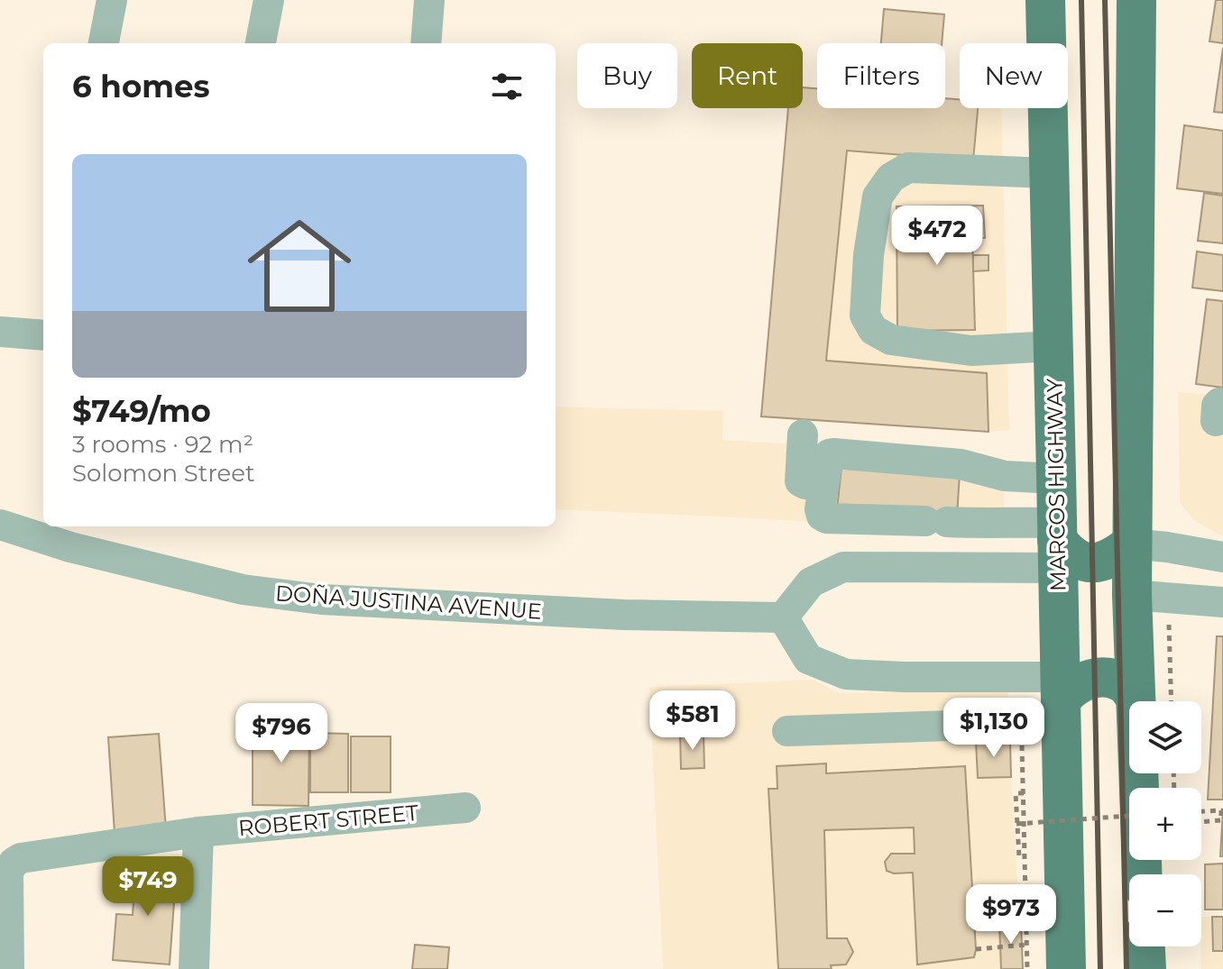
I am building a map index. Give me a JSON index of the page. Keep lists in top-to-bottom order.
{
  "streets": {
    "main road": ["MARCOS HIGHWAY"],
    "street": ["DOÑA JUSTINA AVENUE", "ROBERT STREET"]
  },
  "page": {
    "chip": [
      "Buy",
      "Rent",
      "Filters",
      "New"
    ],
    "heading": "6 homes",
    "list": [
      {
        "name": "$749/mo",
        "note": "3 rooms · 92 m² · Solomon Street"
      }
    ],
    "price": [
      "$472",
      "$581",
      "$1,130",
      "$796",
      "$749",
      "$973"
    ],
    "map_buttons": ["+", "−"]
  }
}
